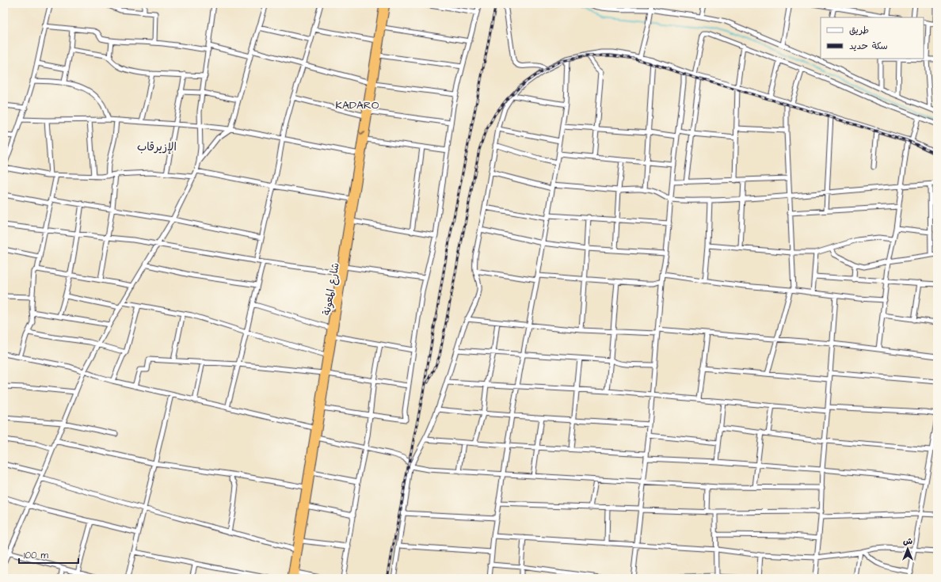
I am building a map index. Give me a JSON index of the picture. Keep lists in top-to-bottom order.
{
  "streets": {
    "highway": ["شارع المعونة"]
  },
  "districts": ["KADARO", "الإزيرقاب"],
  "legend": ["طريق", "سكة حديد"],
  "scale_bar": "100 m",
  "north": "top"
}
